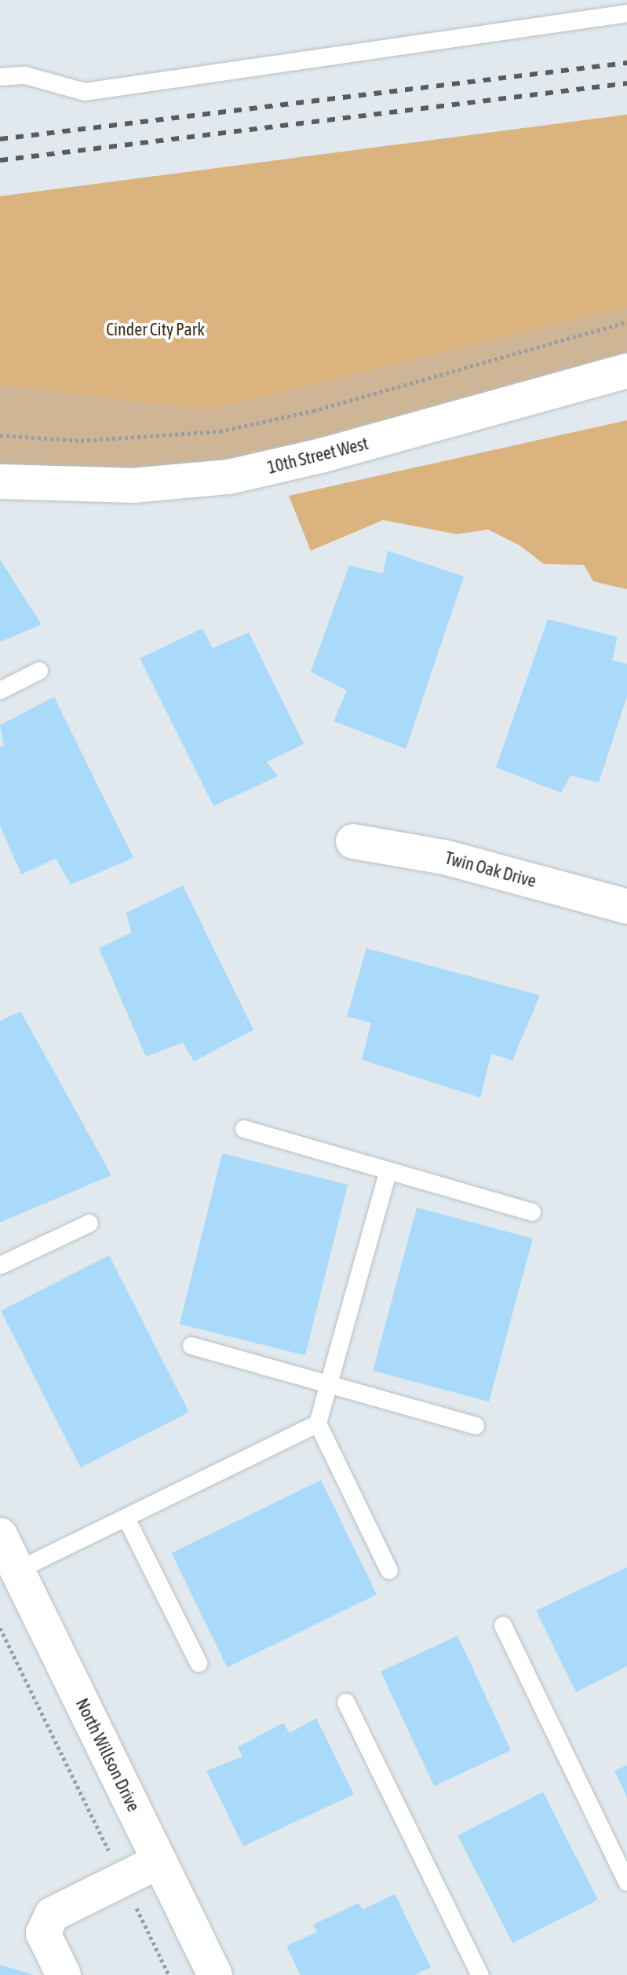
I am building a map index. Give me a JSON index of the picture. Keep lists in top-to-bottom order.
{
  "streets": {
    "street": ["10th Street West", "Twin Oak Drive", "North Willson Drive"]
  },
  "parks": ["Cinder City Park"]
}
